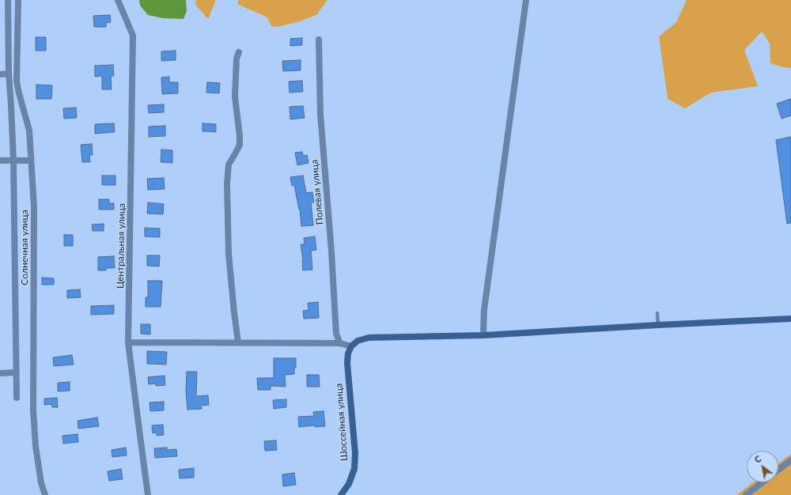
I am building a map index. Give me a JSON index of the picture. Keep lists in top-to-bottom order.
{
  "streets": {
    "main road": ["Шоссейная улица"],
    "street": ["Полевая улица", "Центральная улица", "Солнечная улица"]
  },
  "north": "top left"
}
